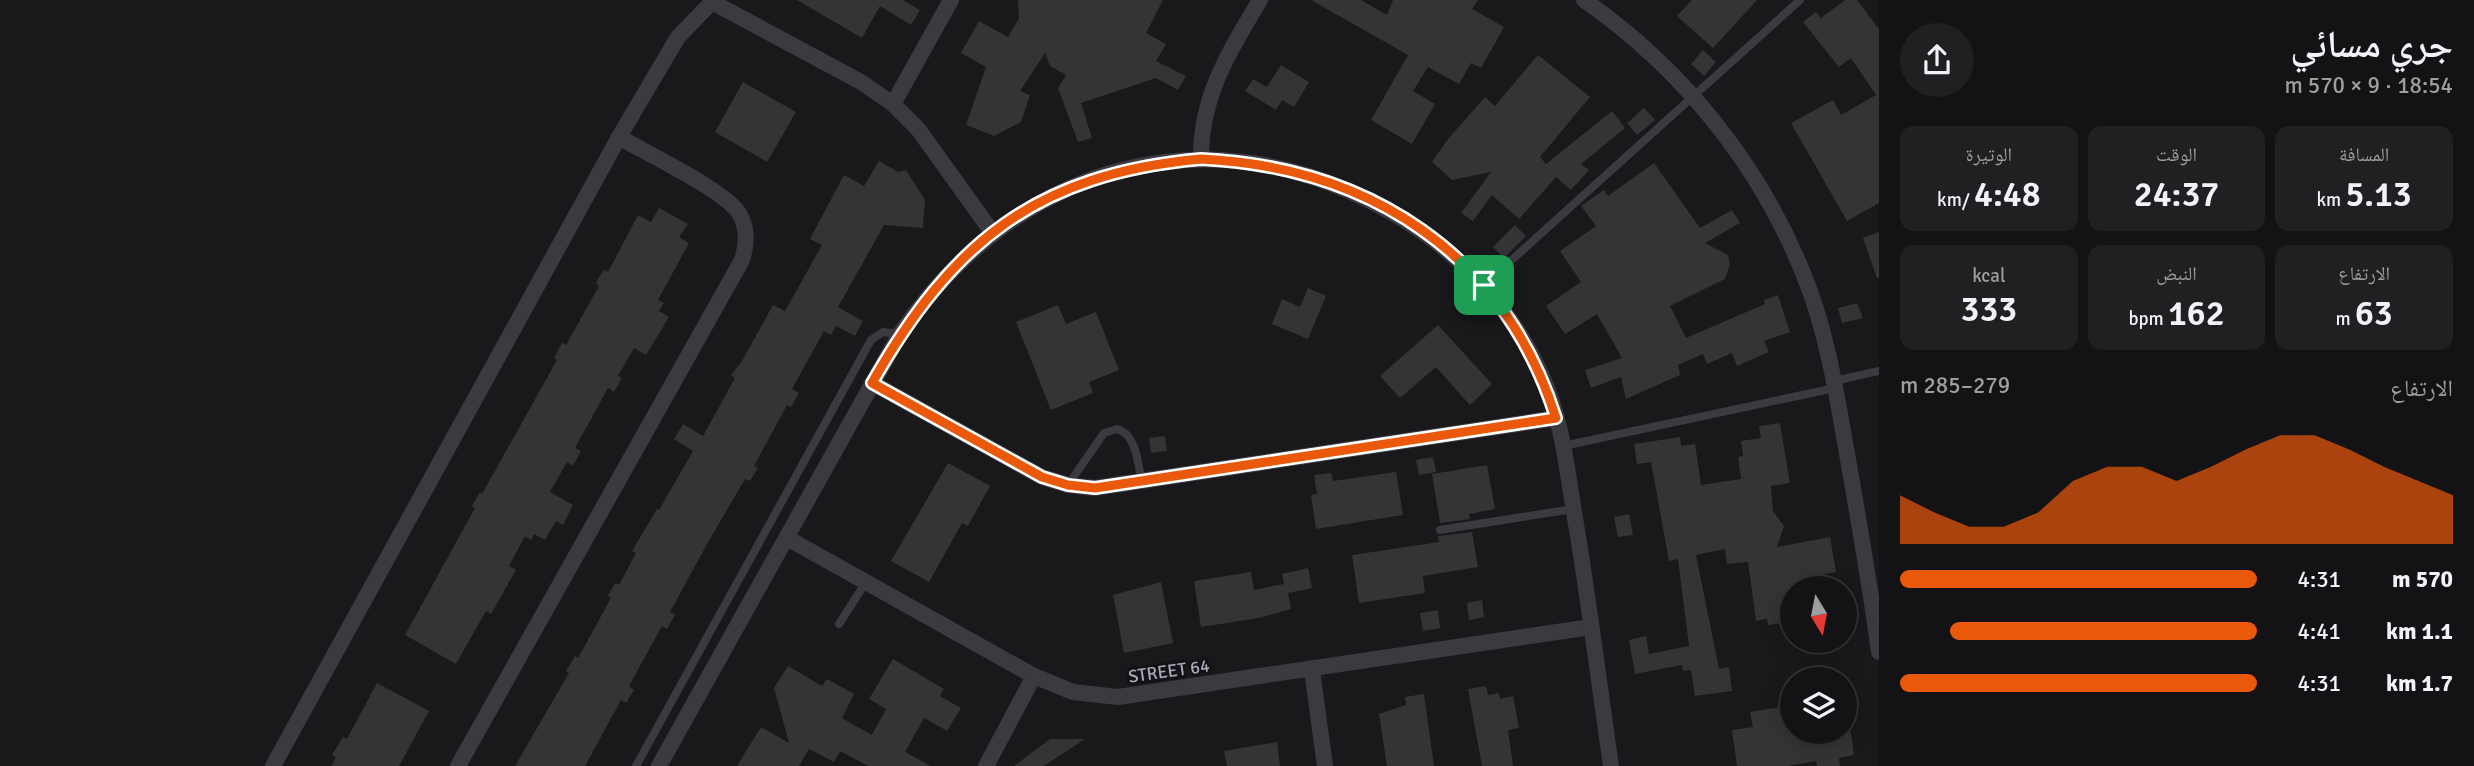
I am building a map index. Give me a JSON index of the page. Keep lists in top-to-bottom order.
{
  "streets": {
    "street": ["STREET 64"]
  },
  "north": "bottom",
  "page": {
    "heading": ["جري مسائي", "18:54 · 9 × 570 m"],
    "stats": [
      ["المسافة", "5.13 km"],
      ["الوقت", "24:37"],
      ["الوتيرة", "4:48 /km"],
      ["الارتفاع", "63 m"],
      ["النبض", "162 bpm"],
      ["kcal", "333"]
    ],
    "chart": ["الارتفاع", "279–285 m"],
    "list": [
      {
        "name": "570 m",
        "note": "4:31"
      },
      {
        "name": "1.1 km",
        "note": "4:41"
      },
      {
        "name": "1.7 km",
        "note": "4:31"
      }
    ]
  }
}
